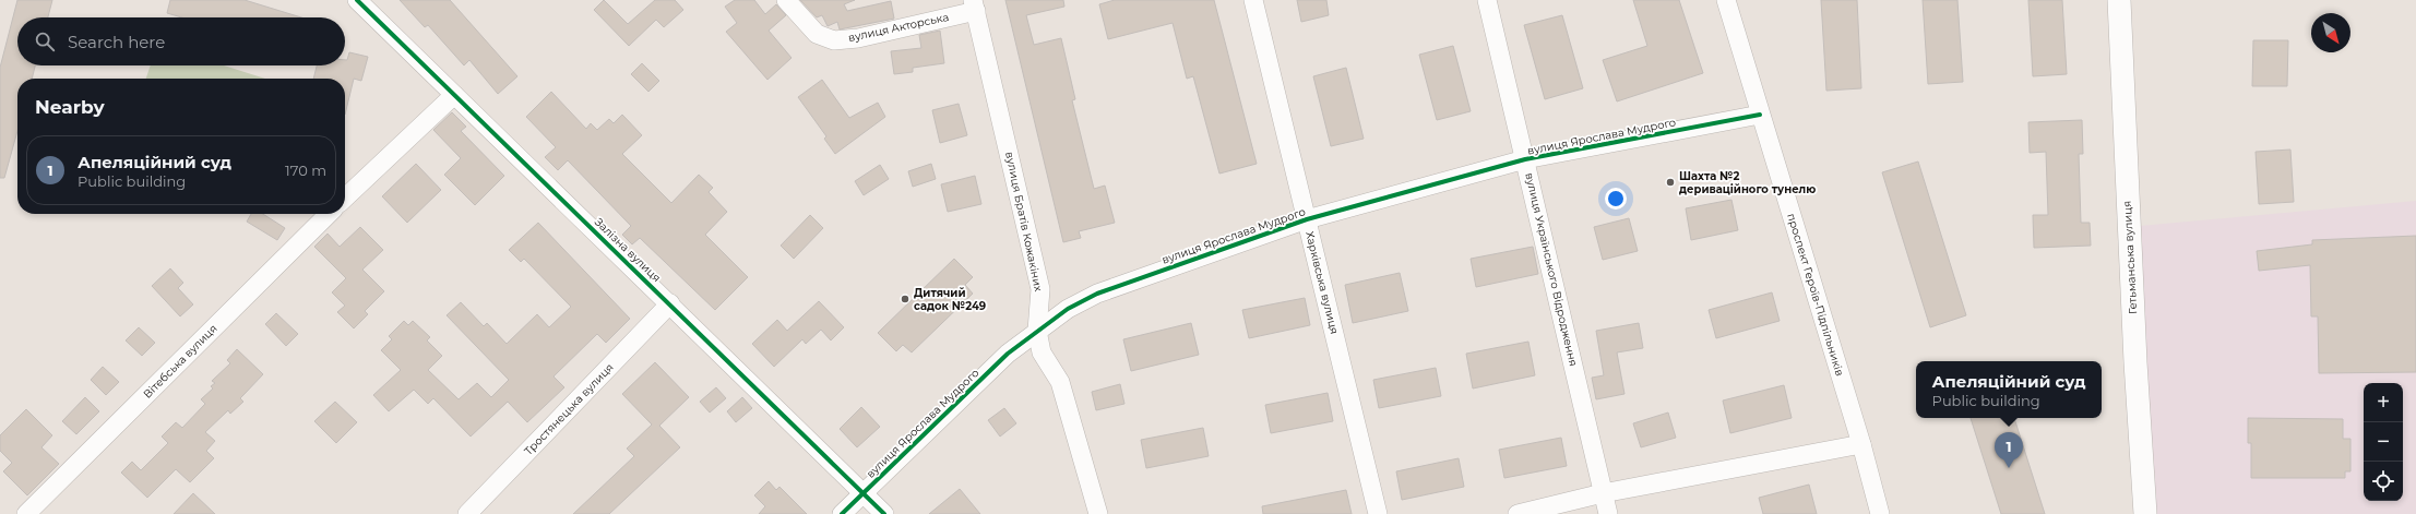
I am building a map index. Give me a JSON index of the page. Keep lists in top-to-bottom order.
{
  "streets": {
    "street": [
      "вулиця Акторська",
      "вулиця Ярослава Мудрого",
      "вулиця Братів Кожакіних",
      "Залізна вулиця",
      "Гетьманська вулиця",
      "вулиця Українського Відродження",
      "Харківська вулиця",
      "проспект Героїв-Підпільників",
      "Вітебська вулиця",
      "Тростянецька вулиця"
    ]
  },
  "crossings": [
    ["вулиця Акторська", "вулиця Братів Кожакіних"],
    ["вулиця Ярослава Мудрого", "вулиця Братів Кожакіних"],
    ["вулиця Ярослава Мудрого", "Залізна вулиця"],
    ["вулиця Ярослава Мудрого", "вулиця Українського Відродження"],
    ["вулиця Ярослава Мудрого", "Харківська вулиця"],
    ["вулиця Ярослава Мудрого", "проспект Героїв-Підпільників"],
    ["Залізна вулиця", "Тростянецька вулиця"]
  ],
  "places": ["Шахта №2 дериваційного тунелю", "Дитячий садок №249"],
  "north": "bottom right",
  "page": {
    "search": "Search here",
    "heading": "Nearby",
    "list": [
      {
        "mark": "1",
        "name": "Апеляційний суд",
        "note": "Public building",
        "value": "170 m"
      }
    ],
    "popup": ["Апеляційний суд", "Public building"],
    "map_buttons": ["+", "−"],
    "pins": "1"
  }
}
